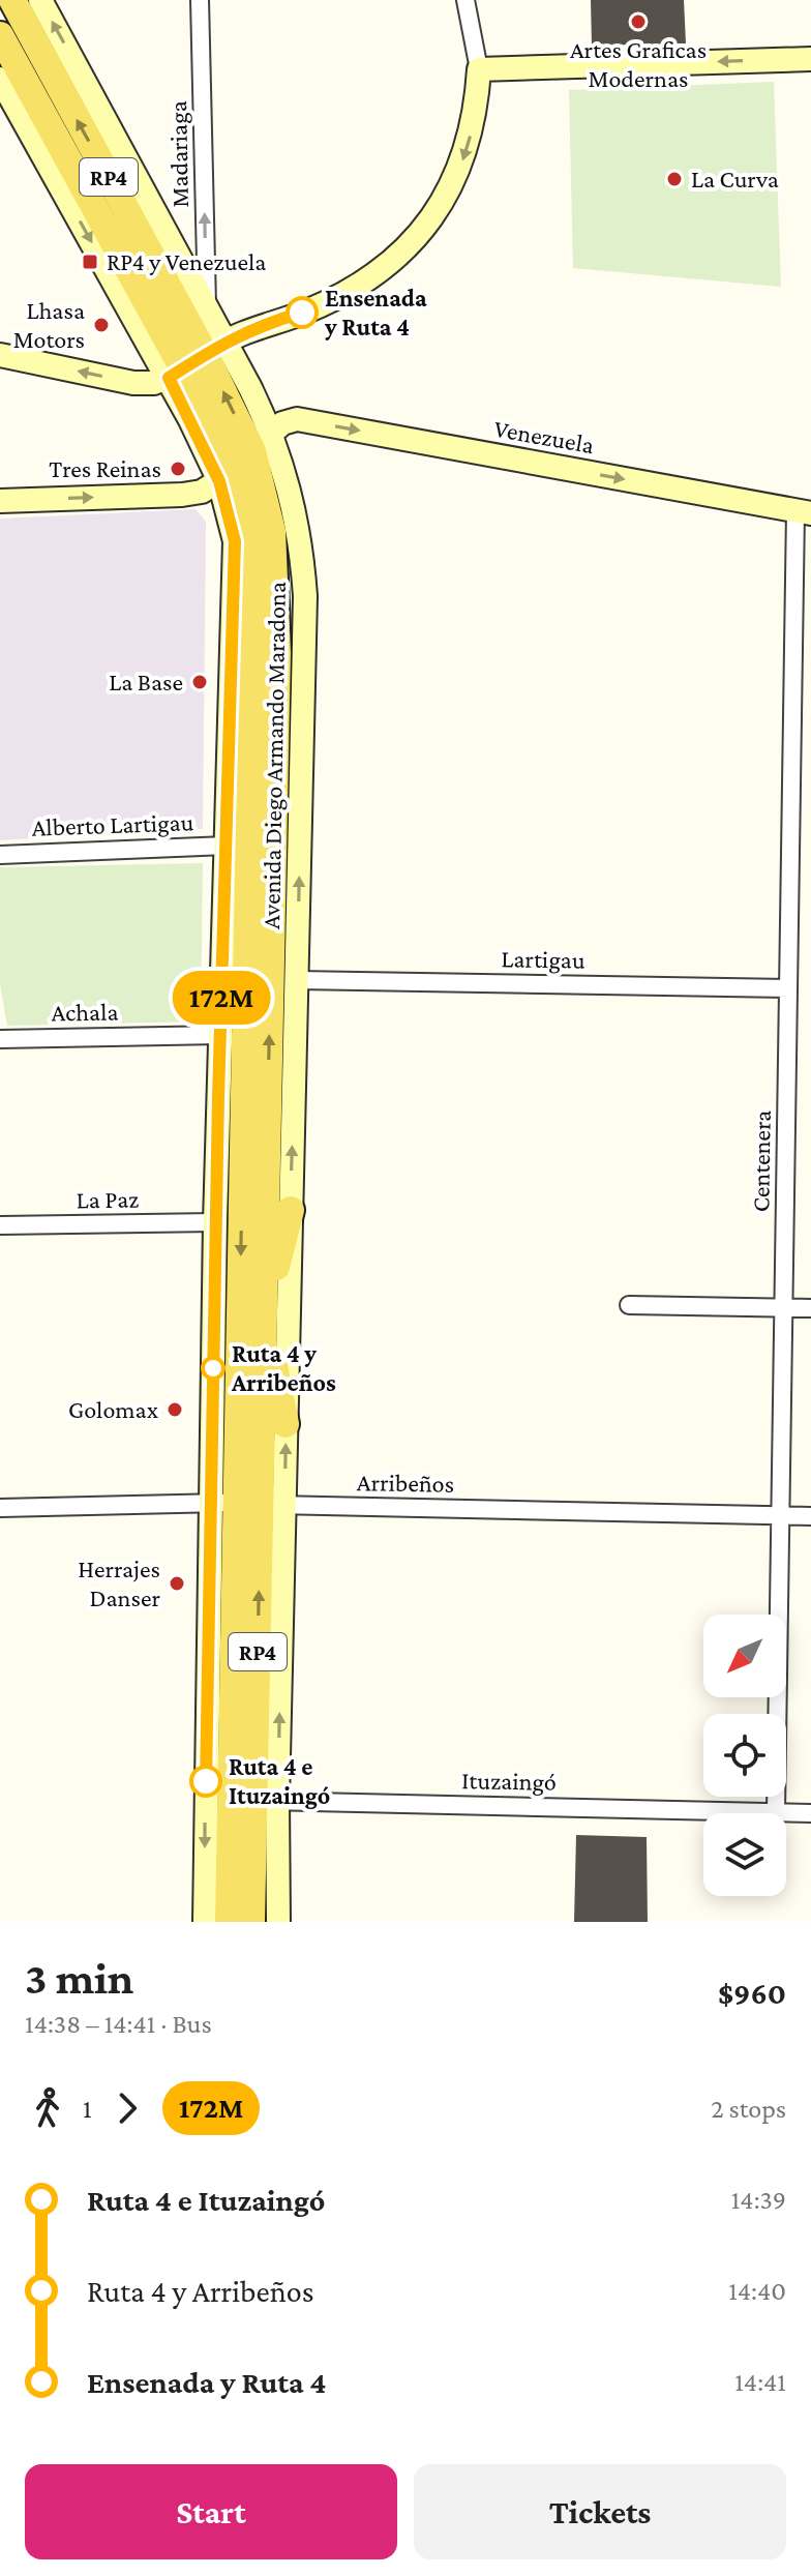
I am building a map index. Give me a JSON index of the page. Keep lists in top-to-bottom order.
{
  "streets": {
    "main road": ["RP4", "Avenida Diego Armando Maradona"],
    "street": [
      "Madariaga",
      "Venezuela",
      "Alberto Lartigau",
      "Lartigau",
      "Achala",
      "Centenera",
      "La Paz",
      "Arribeños",
      "Ituzaingó"
    ]
  },
  "crossings": [
    ["Madariaga", "Avenida Diego Armando Maradona"],
    ["Venezuela", "Avenida Diego Armando Maradona"],
    ["Venezuela", "Centenera"],
    ["Avenida Diego Armando Maradona", "Alberto Lartigau"],
    ["Avenida Diego Armando Maradona", "Lartigau"],
    ["Avenida Diego Armando Maradona", "Achala"],
    ["Avenida Diego Armando Maradona", "La Paz"],
    ["Avenida Diego Armando Maradona", "Arribeños"],
    ["Avenida Diego Armando Maradona", "Ituzaingó"],
    ["Lartigau", "Centenera"],
    ["Centenera", "Arribeños"],
    ["Centenera", "Ituzaingó"]
  ],
  "one_way": ["Madariaga", "Venezuela"],
  "places": {
    "other": [
      "Artes Graficas Modernas",
      "La Curva",
      "Ensenada y Ruta 4",
      "Lhasa Motors",
      "Tres Reinas",
      "La Base",
      "Ruta 4 y Arribeños",
      "Golomax",
      "Herrajes Danser",
      "Ruta 4 e Ituzaingó"
    ],
    "transit": ["RP4 y Venezuela"]
  },
  "lines": ["bus line 172M"],
  "north": "bottom left",
  "page": {
    "on_map": "172M",
    "heading": ["3 min", "14:38 – 14:41 · Bus", "$960"],
    "legs": ["1", "172M", "2 stops"],
    "list": [
      {
        "name": "Ruta 4 e Ituzaingó",
        "value": "14:39"
      },
      {
        "name": "Ruta 4 y Arribeños",
        "value": "14:40"
      },
      {
        "name": "Ensenada y Ruta 4",
        "value": "14:41"
      }
    ],
    "buttons": ["Start", "Tickets"]
  }
}
